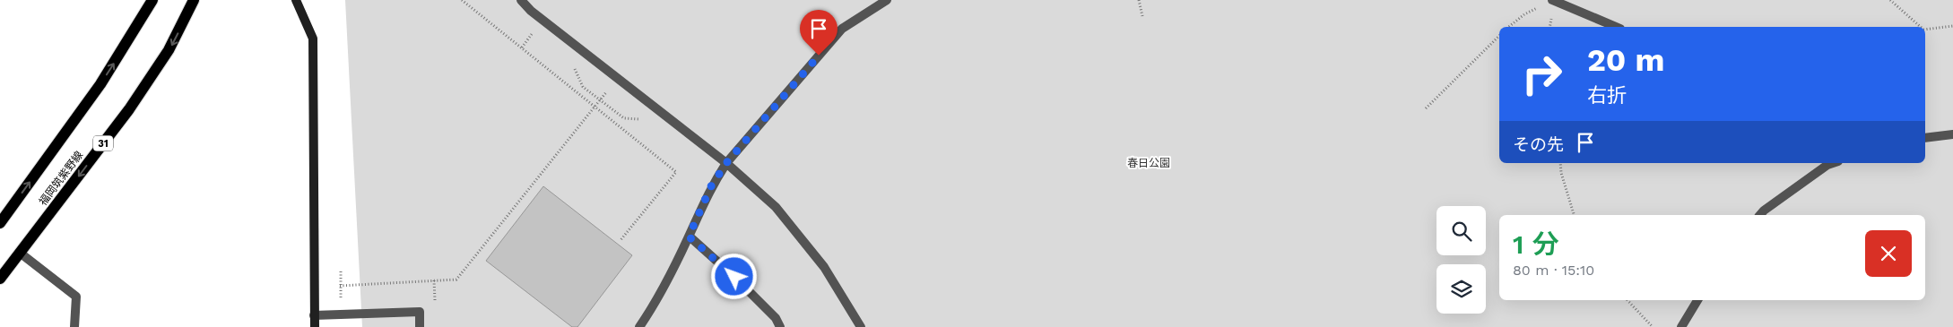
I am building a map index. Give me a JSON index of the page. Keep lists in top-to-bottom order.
{
  "streets": {
    "main road": ["31", "福岡筑紫野線"]
  },
  "parks": ["春日公園"],
  "page": {
    "turn": ["20 m", "右折"],
    "then": "その先",
    "heading": ["1 分", "80 m · 15:10"]
  }
}
